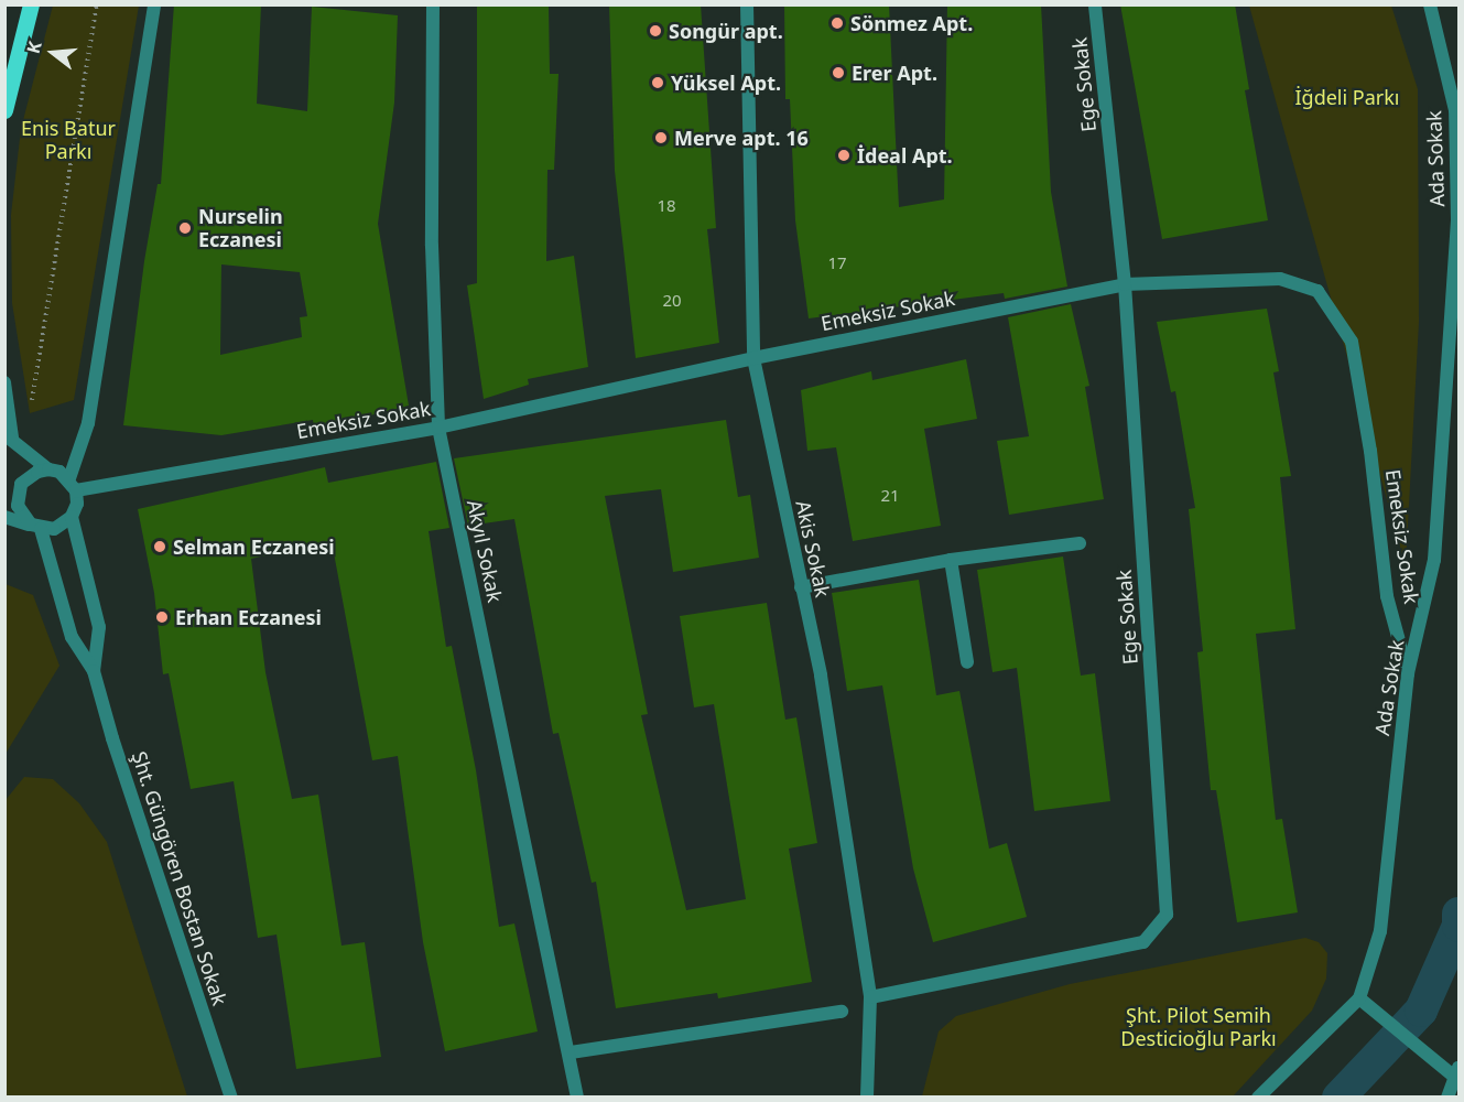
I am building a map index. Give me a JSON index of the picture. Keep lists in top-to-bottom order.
{
  "streets": {
    "street": [
      "Ege Sokak",
      "Ada Sokak",
      "Emeksiz Sokak",
      "Akis Sokak",
      "Akyıl Sokak",
      "Şht. Güngören Bostan Sokak"
    ]
  },
  "crossings": [
    ["Ege Sokak", "Emeksiz Sokak"],
    ["Ege Sokak", "Akis Sokak"],
    ["Ada Sokak", "Emeksiz Sokak"],
    ["Emeksiz Sokak", "Akis Sokak"],
    ["Emeksiz Sokak", "Akyıl Sokak"]
  ],
  "parks": ["İğdeli Parkı", "Enis Batur Parkı", "Şht. Pilot Semih Desticioğlu Parkı"],
  "places": [
    "Sönmez Apt.",
    "Songür apt.",
    "Erer Apt.",
    "Yüksel Apt.",
    "Merve apt. 16",
    "İdeal Apt.",
    "Nurselin Eczanesi",
    "Selman Eczanesi",
    "Erhan Eczanesi"
  ],
  "house_numbers": [
    "18",
    "17",
    "20",
    "21"
  ],
  "north": "left"
}
